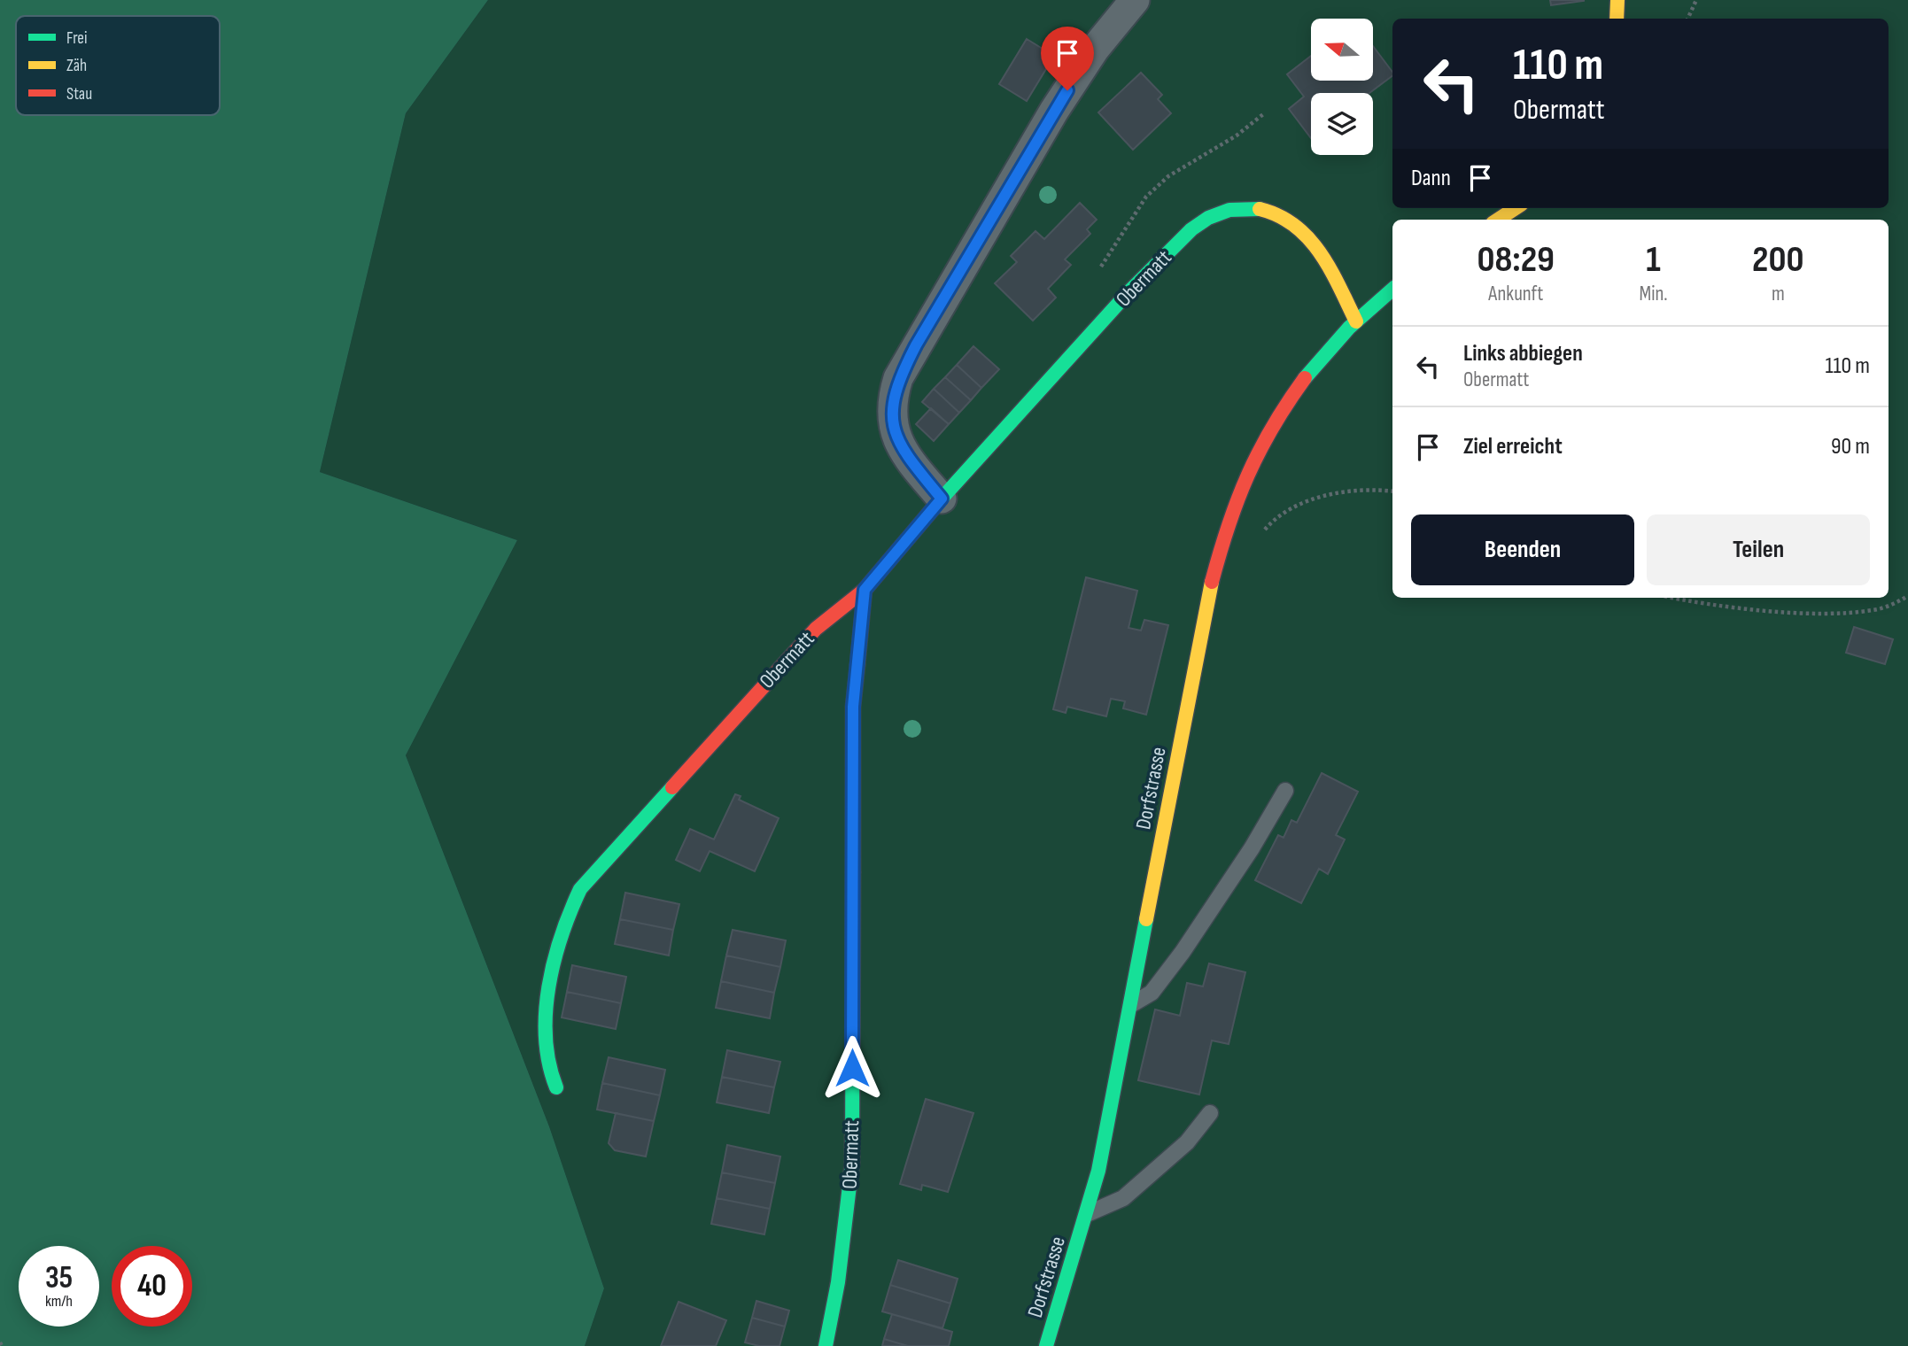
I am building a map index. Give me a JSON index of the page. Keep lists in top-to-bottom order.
{
  "streets": {
    "street": ["Obermatt", "Dorfstrasse"]
  },
  "crossings": [
    ["Obermatt", "Dorfstrasse"]
  ],
  "legend": ["Frei", "Zäh", "Stau"],
  "north": "left",
  "page": {
    "turn": ["110 m", "Obermatt"],
    "then": "Dann",
    "eta": [
      "08:29",
      "Ankunft",
      "1",
      "Min.",
      "200",
      "m"
    ],
    "list": [
      {
        "name": "Links abbiegen",
        "note": "Obermatt",
        "value": "110 m"
      },
      {
        "name": "Ziel erreicht",
        "value": "90 m"
      }
    ],
    "buttons": ["Beenden", "Teilen"],
    "speed": "35 km/h",
    "limit": "40"
  }
}
